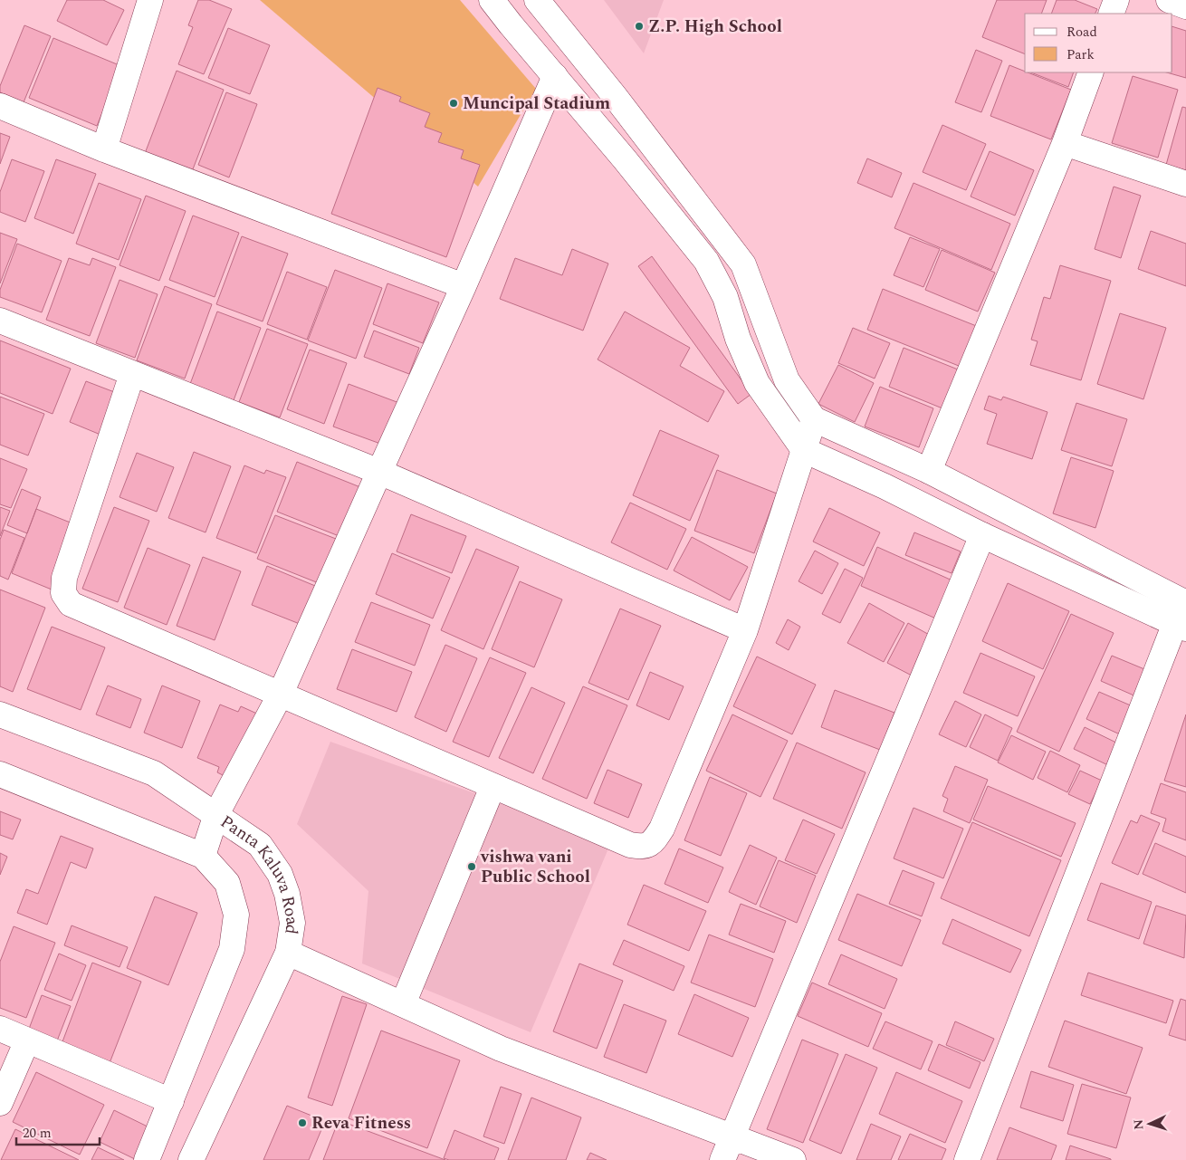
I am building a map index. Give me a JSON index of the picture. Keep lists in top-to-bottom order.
{
  "streets": {
    "street": ["Panta Kaluva Road"]
  },
  "places": [
    "Z.P. High School",
    "Muncipal Stadium",
    "vishwa vani Public School",
    "Reva Fitness"
  ],
  "legend": ["Road", "Park"],
  "scale_bar": "20 m",
  "north": "left"
}
